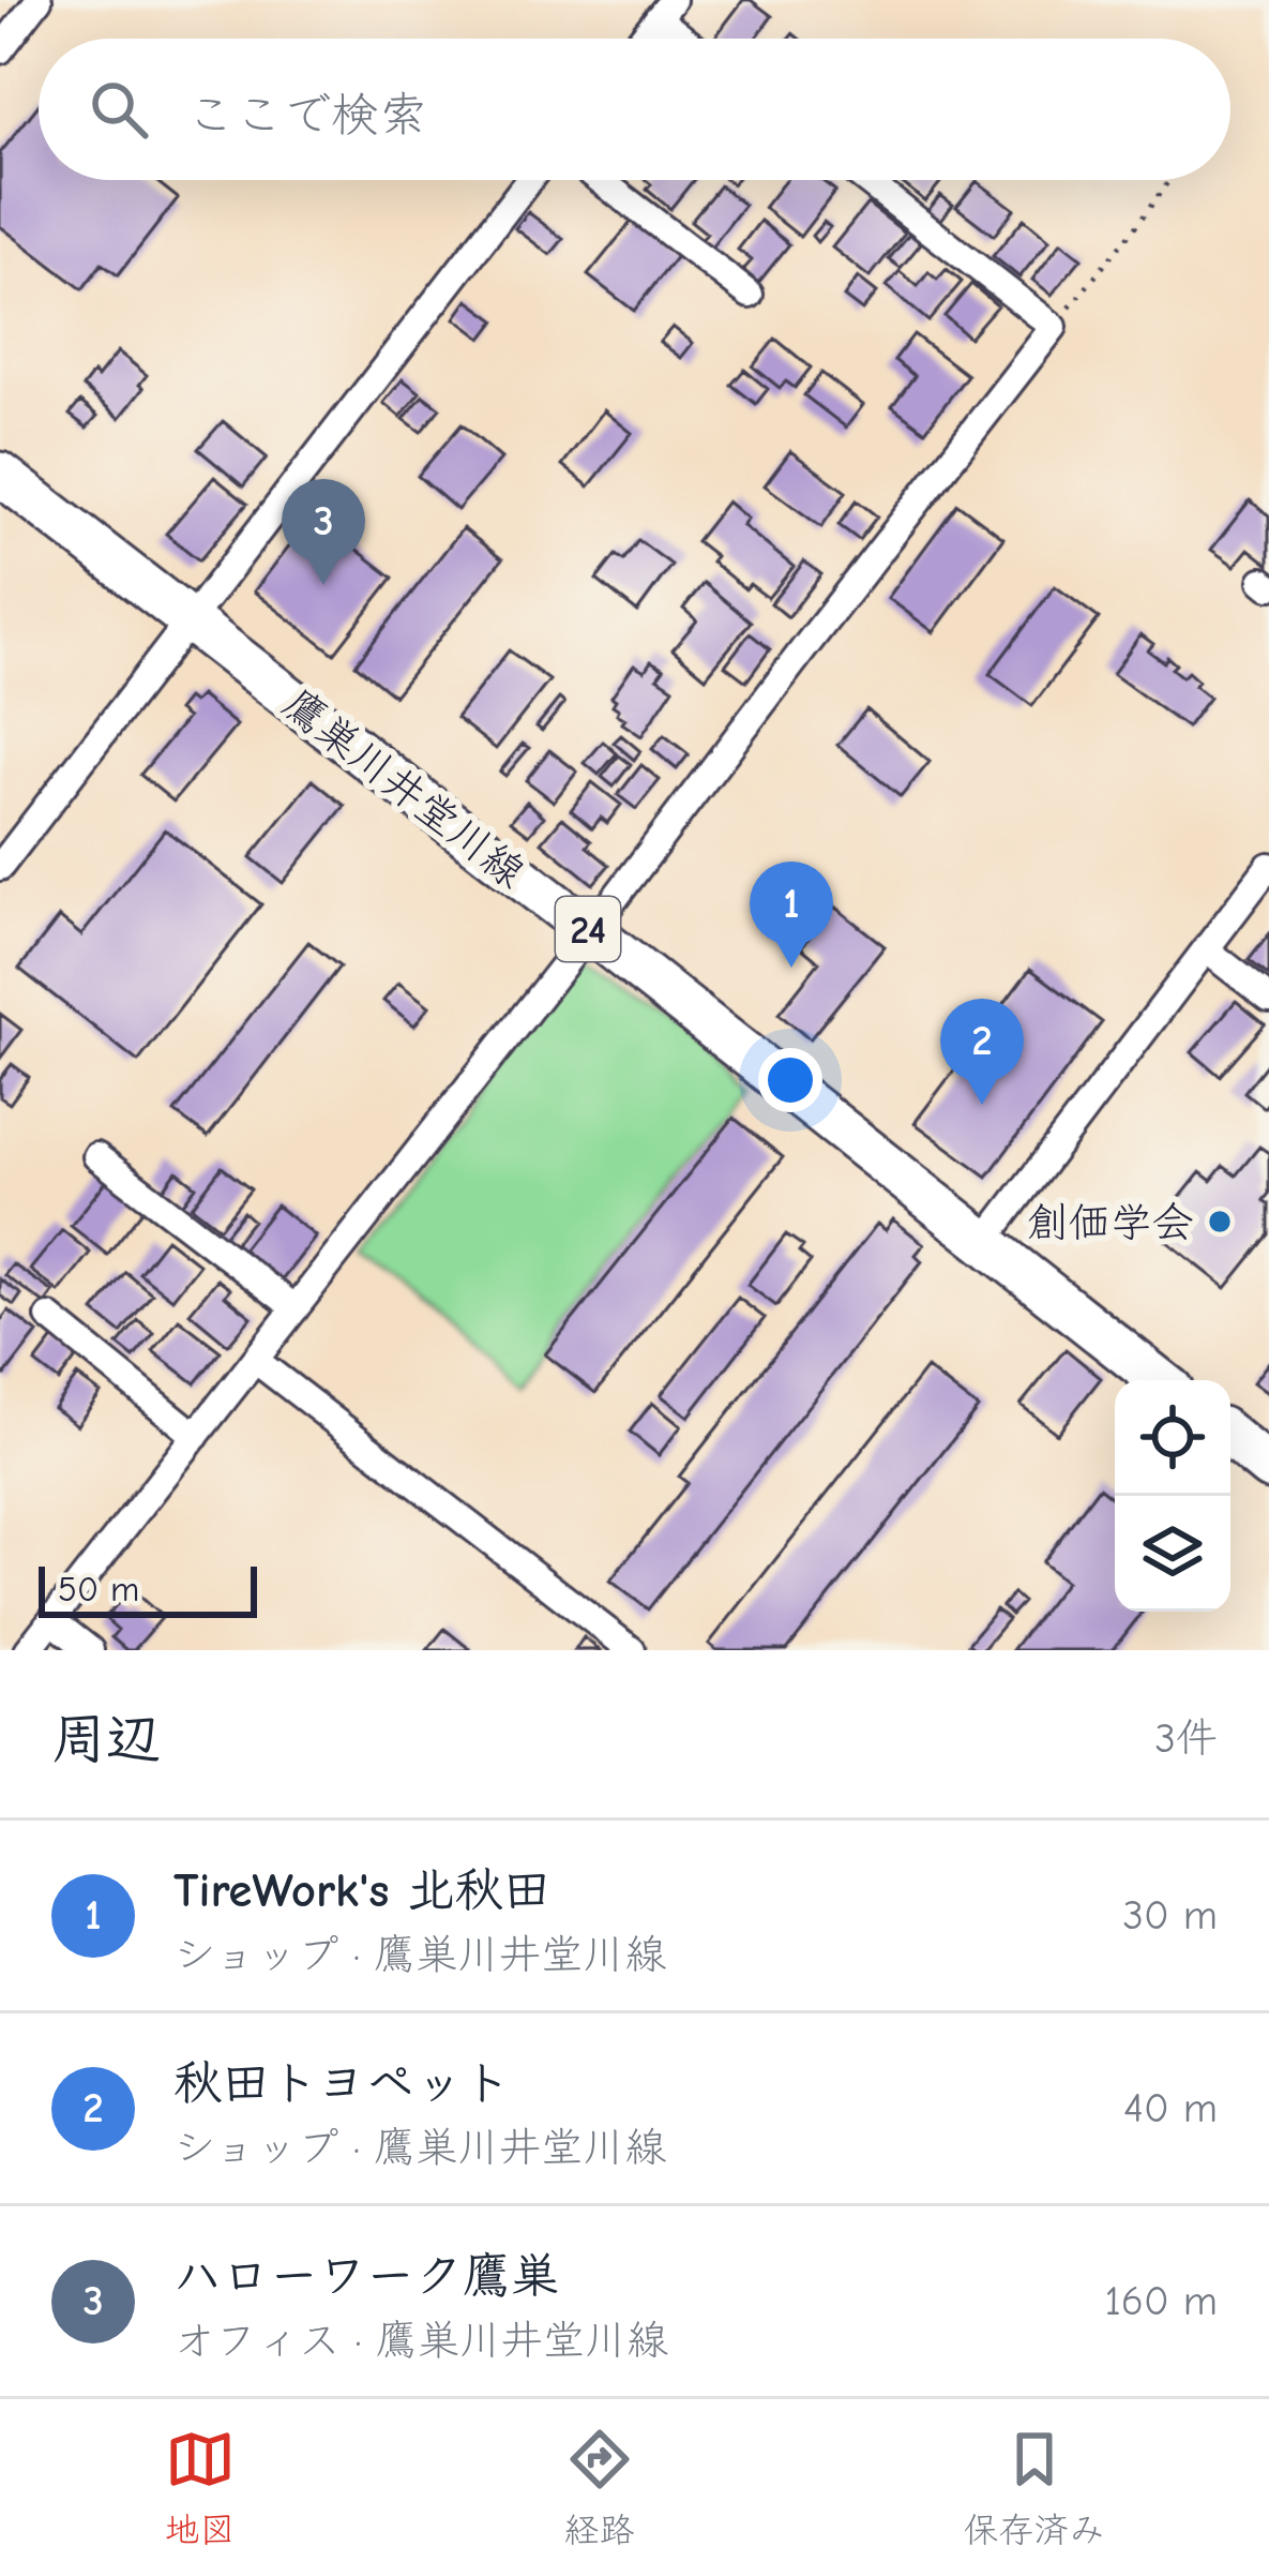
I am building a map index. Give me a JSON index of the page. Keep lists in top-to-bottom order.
{
  "streets": {
    "main road": ["鷹巣川井堂川線", "24"]
  },
  "places": ["創価学会"],
  "scale_bar": "50 m",
  "page": {
    "search": "ここで検索",
    "pins": ["3", "1", "2"],
    "scale": "50 m",
    "heading": ["周辺", "3件"],
    "list": [
      {
        "mark": "1",
        "name": "TireWork's 北秋田",
        "note": "ショップ · 鷹巣川井堂川線",
        "value": "30 m"
      },
      {
        "mark": "2",
        "name": "秋田トヨペット",
        "note": "ショップ · 鷹巣川井堂川線",
        "value": "40 m"
      },
      {
        "mark": "3",
        "name": "ハローワーク鷹巣",
        "note": "オフィス · 鷹巣川井堂川線",
        "value": "160 m"
      }
    ],
    "nav": ["地図", "経路", "保存済み"]
  }
}
